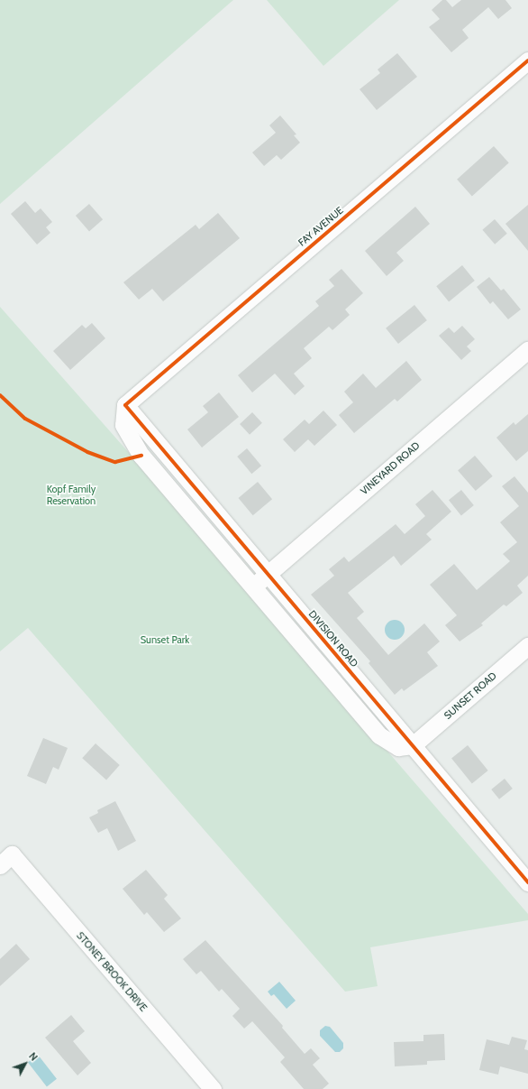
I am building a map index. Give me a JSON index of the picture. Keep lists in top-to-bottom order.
{
  "streets": {
    "street": [
      "FAY AVENUE",
      "VINEYARD ROAD",
      "DIVISION ROAD",
      "SUNSET ROAD",
      "STONEY BROOK DRIVE"
    ]
  },
  "crossings": [
    ["FAY AVENUE", "DIVISION ROAD"],
    ["VINEYARD ROAD", "DIVISION ROAD"],
    ["DIVISION ROAD", "SUNSET ROAD"]
  ],
  "parks": ["Kopf Family Reservation", "Sunset Park"],
  "north": "top right"
}
